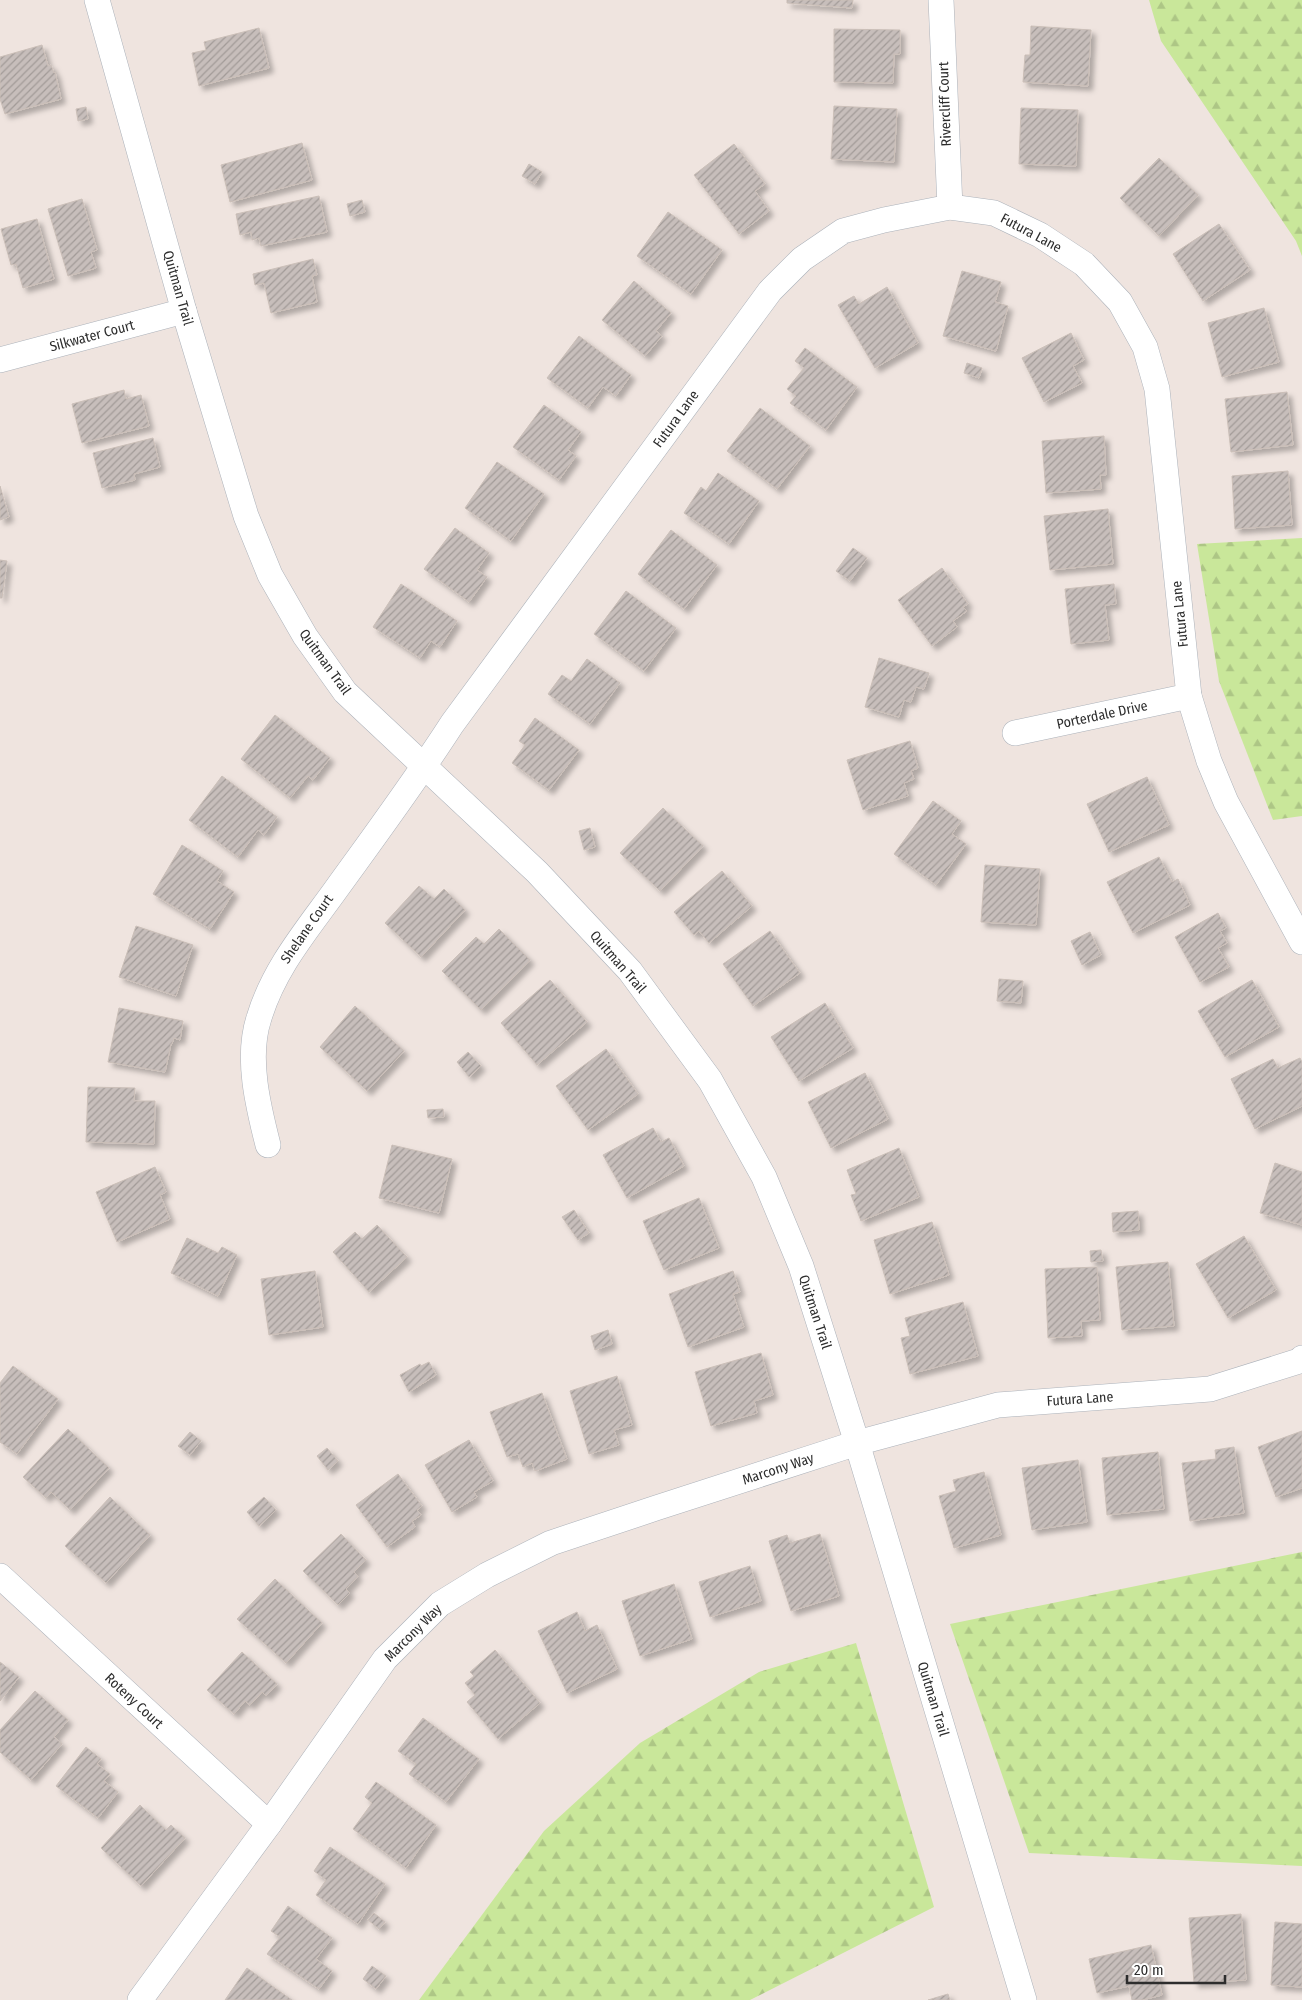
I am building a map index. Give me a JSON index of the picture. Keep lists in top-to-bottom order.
{
  "streets": {
    "street": [
      "Rivercliff Court",
      "Futura Lane",
      "Quitman Trail",
      "Silkwater Court",
      "Porterdale Drive",
      "Shelane Court",
      "Marcony Way",
      "Roteny Court"
    ]
  },
  "crossings": [
    ["Rivercliff Court", "Futura Lane"],
    ["Futura Lane", "Quitman Trail"],
    ["Futura Lane", "Porterdale Drive"],
    ["Futura Lane", "Shelane Court"],
    ["Futura Lane", "Marcony Way"],
    ["Quitman Trail", "Silkwater Court"],
    ["Quitman Trail", "Shelane Court"],
    ["Quitman Trail", "Marcony Way"],
    ["Marcony Way", "Roteny Court"]
  ],
  "scale_bar": "20 m"
}
